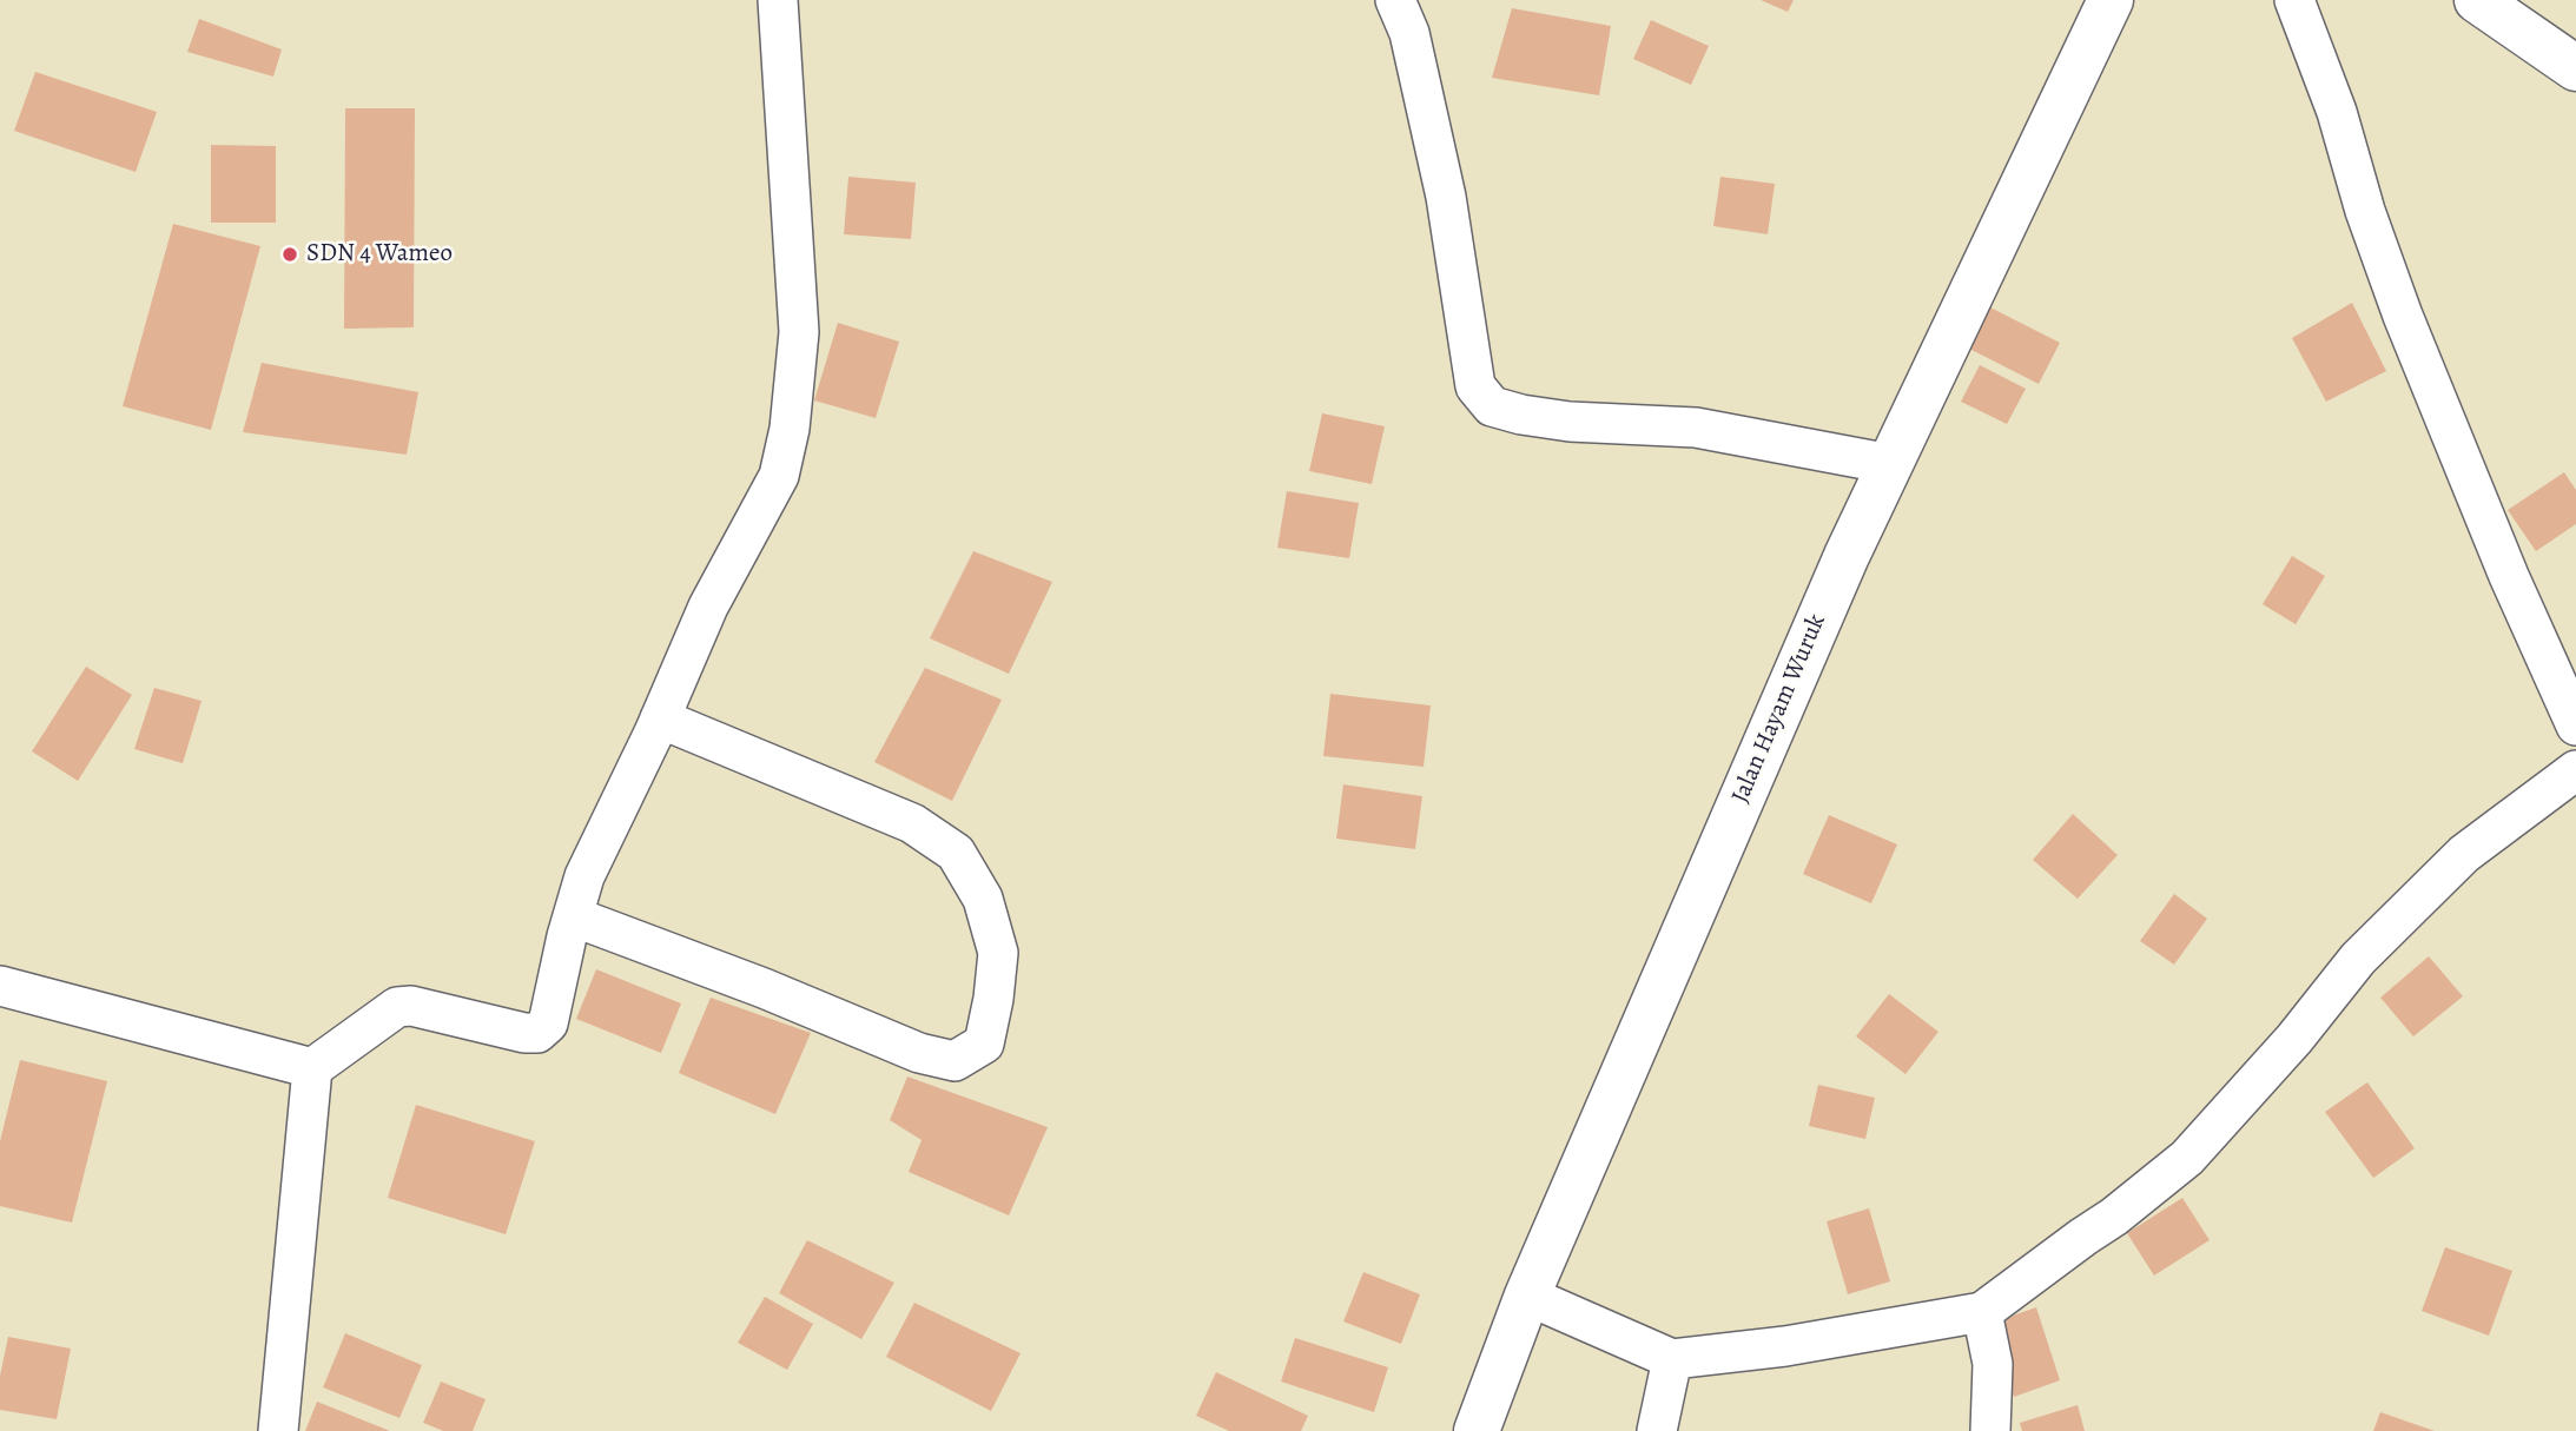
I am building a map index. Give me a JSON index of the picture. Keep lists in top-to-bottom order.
{
  "streets": {
    "street": ["Jalan Hayam Wuruk"]
  },
  "places": ["SDN 4 Wameo"]
}
